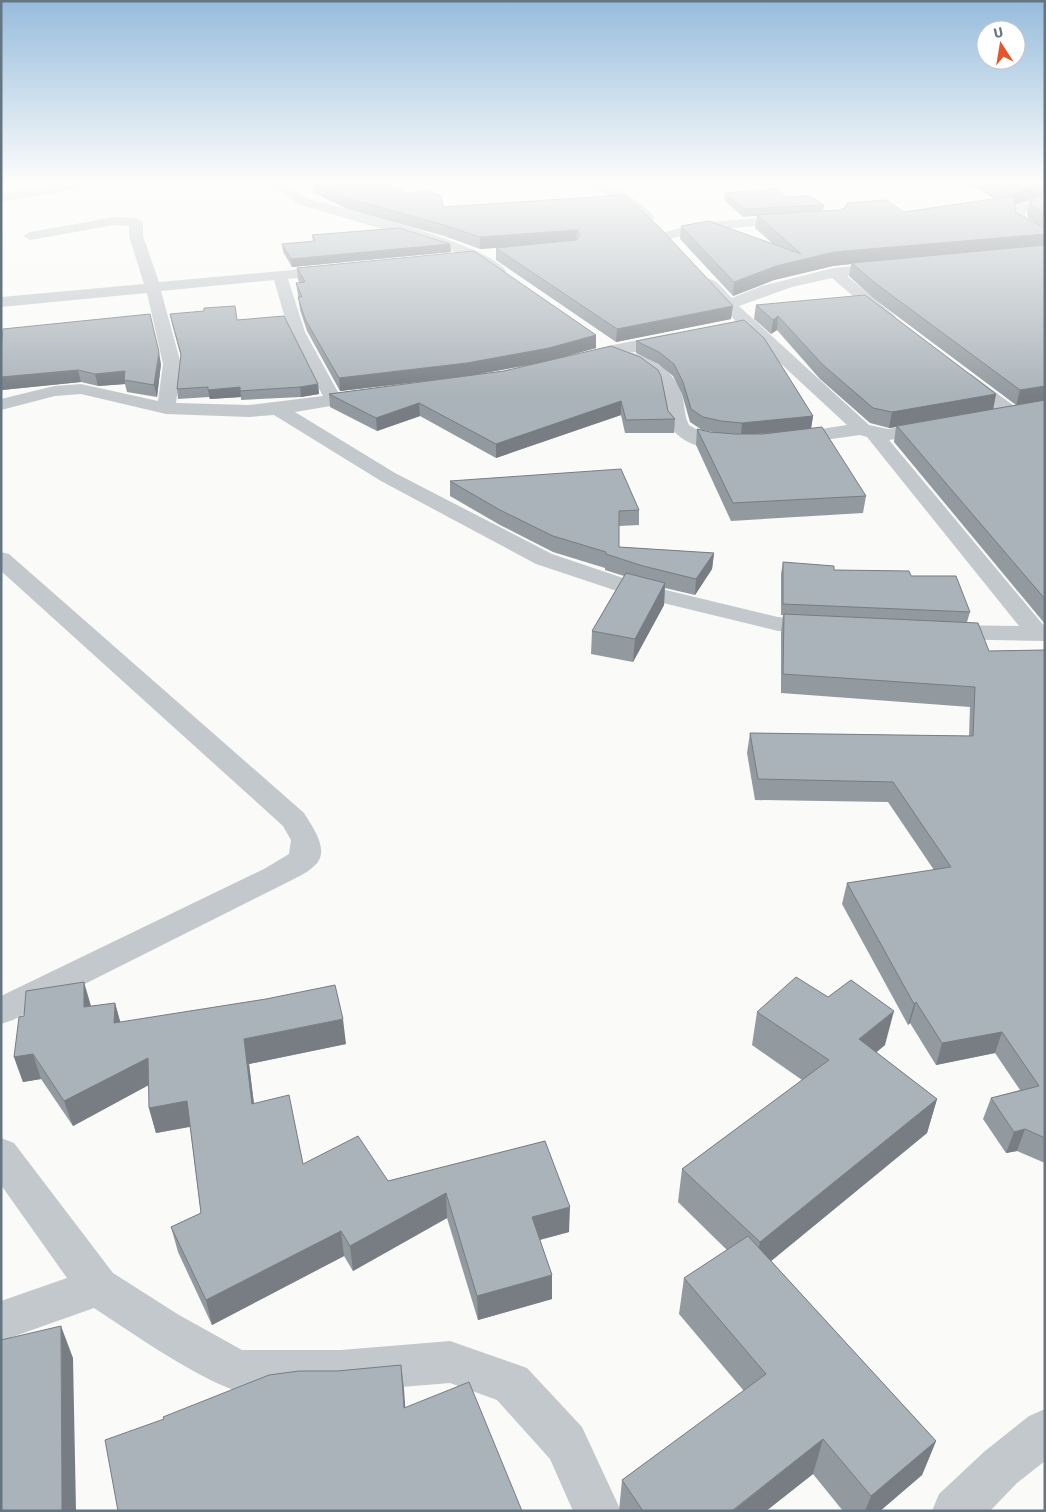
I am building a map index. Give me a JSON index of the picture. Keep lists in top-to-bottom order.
{
  "north": "top"
}
